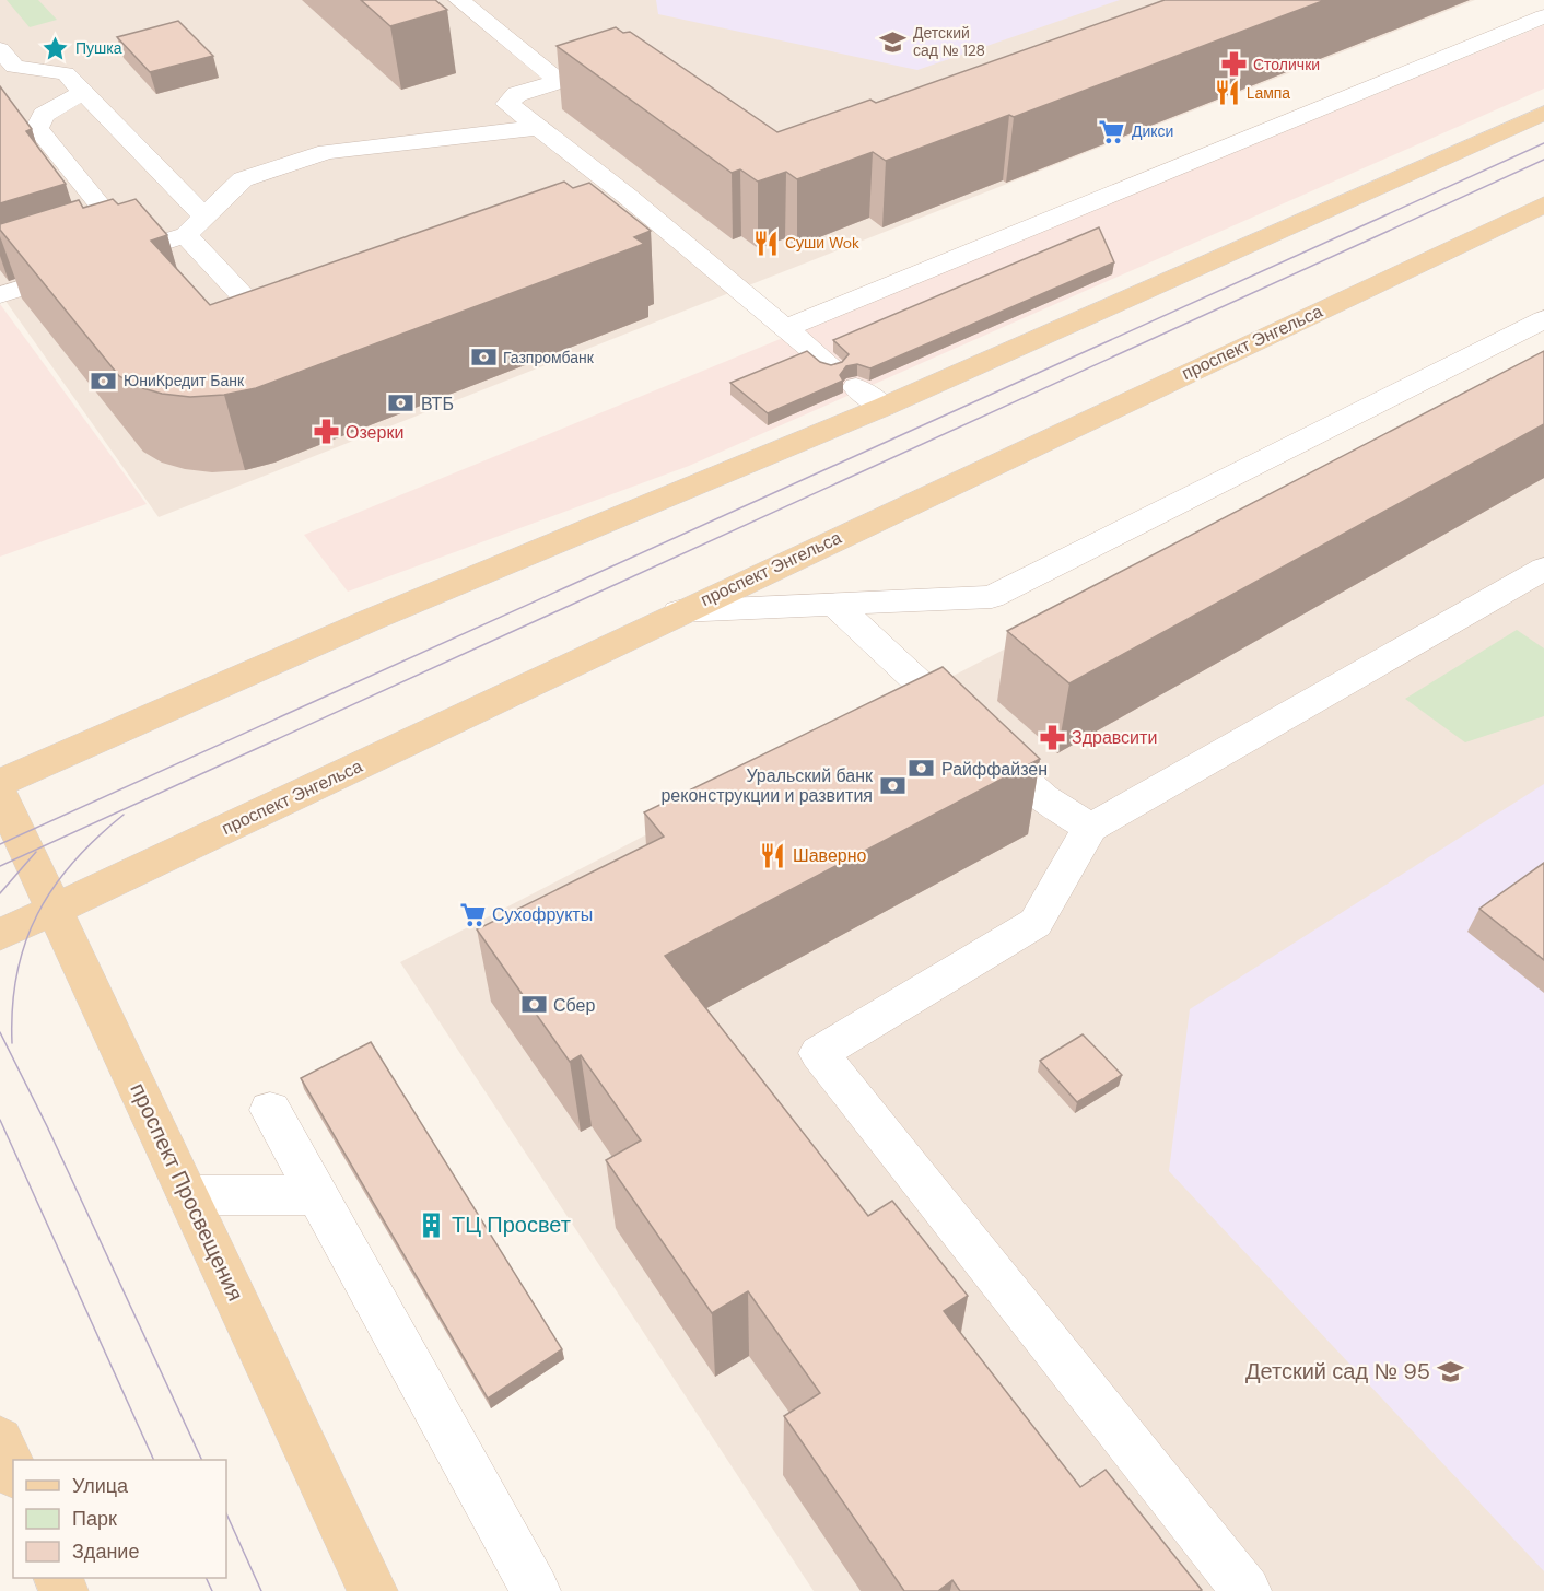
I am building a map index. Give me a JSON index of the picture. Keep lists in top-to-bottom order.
{
  "streets": {
    "main road": ["проспект Энгельса", "проспект Просвещения"]
  },
  "crossings": [
    ["проспект Энгельса", "проспект Просвещения"]
  ],
  "places": {
    "school or university": ["Детский сад № 128", "Детский сад № 95"],
    "place": ["Пушка"],
    "pharmacy": ["Столички", "Озерки", "Здравсити"],
    "restaurant": ["Lампа", "Суши Wok", "Шаверно"],
    "supermarket": ["Дикси", "Сухофрукты"],
    "bank": [
      "Газпромбанк",
      "ЮниКредит Банк",
      "ВТБ",
      "Райффайзен",
      "Уральский банк реконструкции и развития",
      "Сбер"
    ],
    "building": ["ТЦ Просвет"]
  },
  "legend": ["Улица", "Парк", "Здание"]
}
